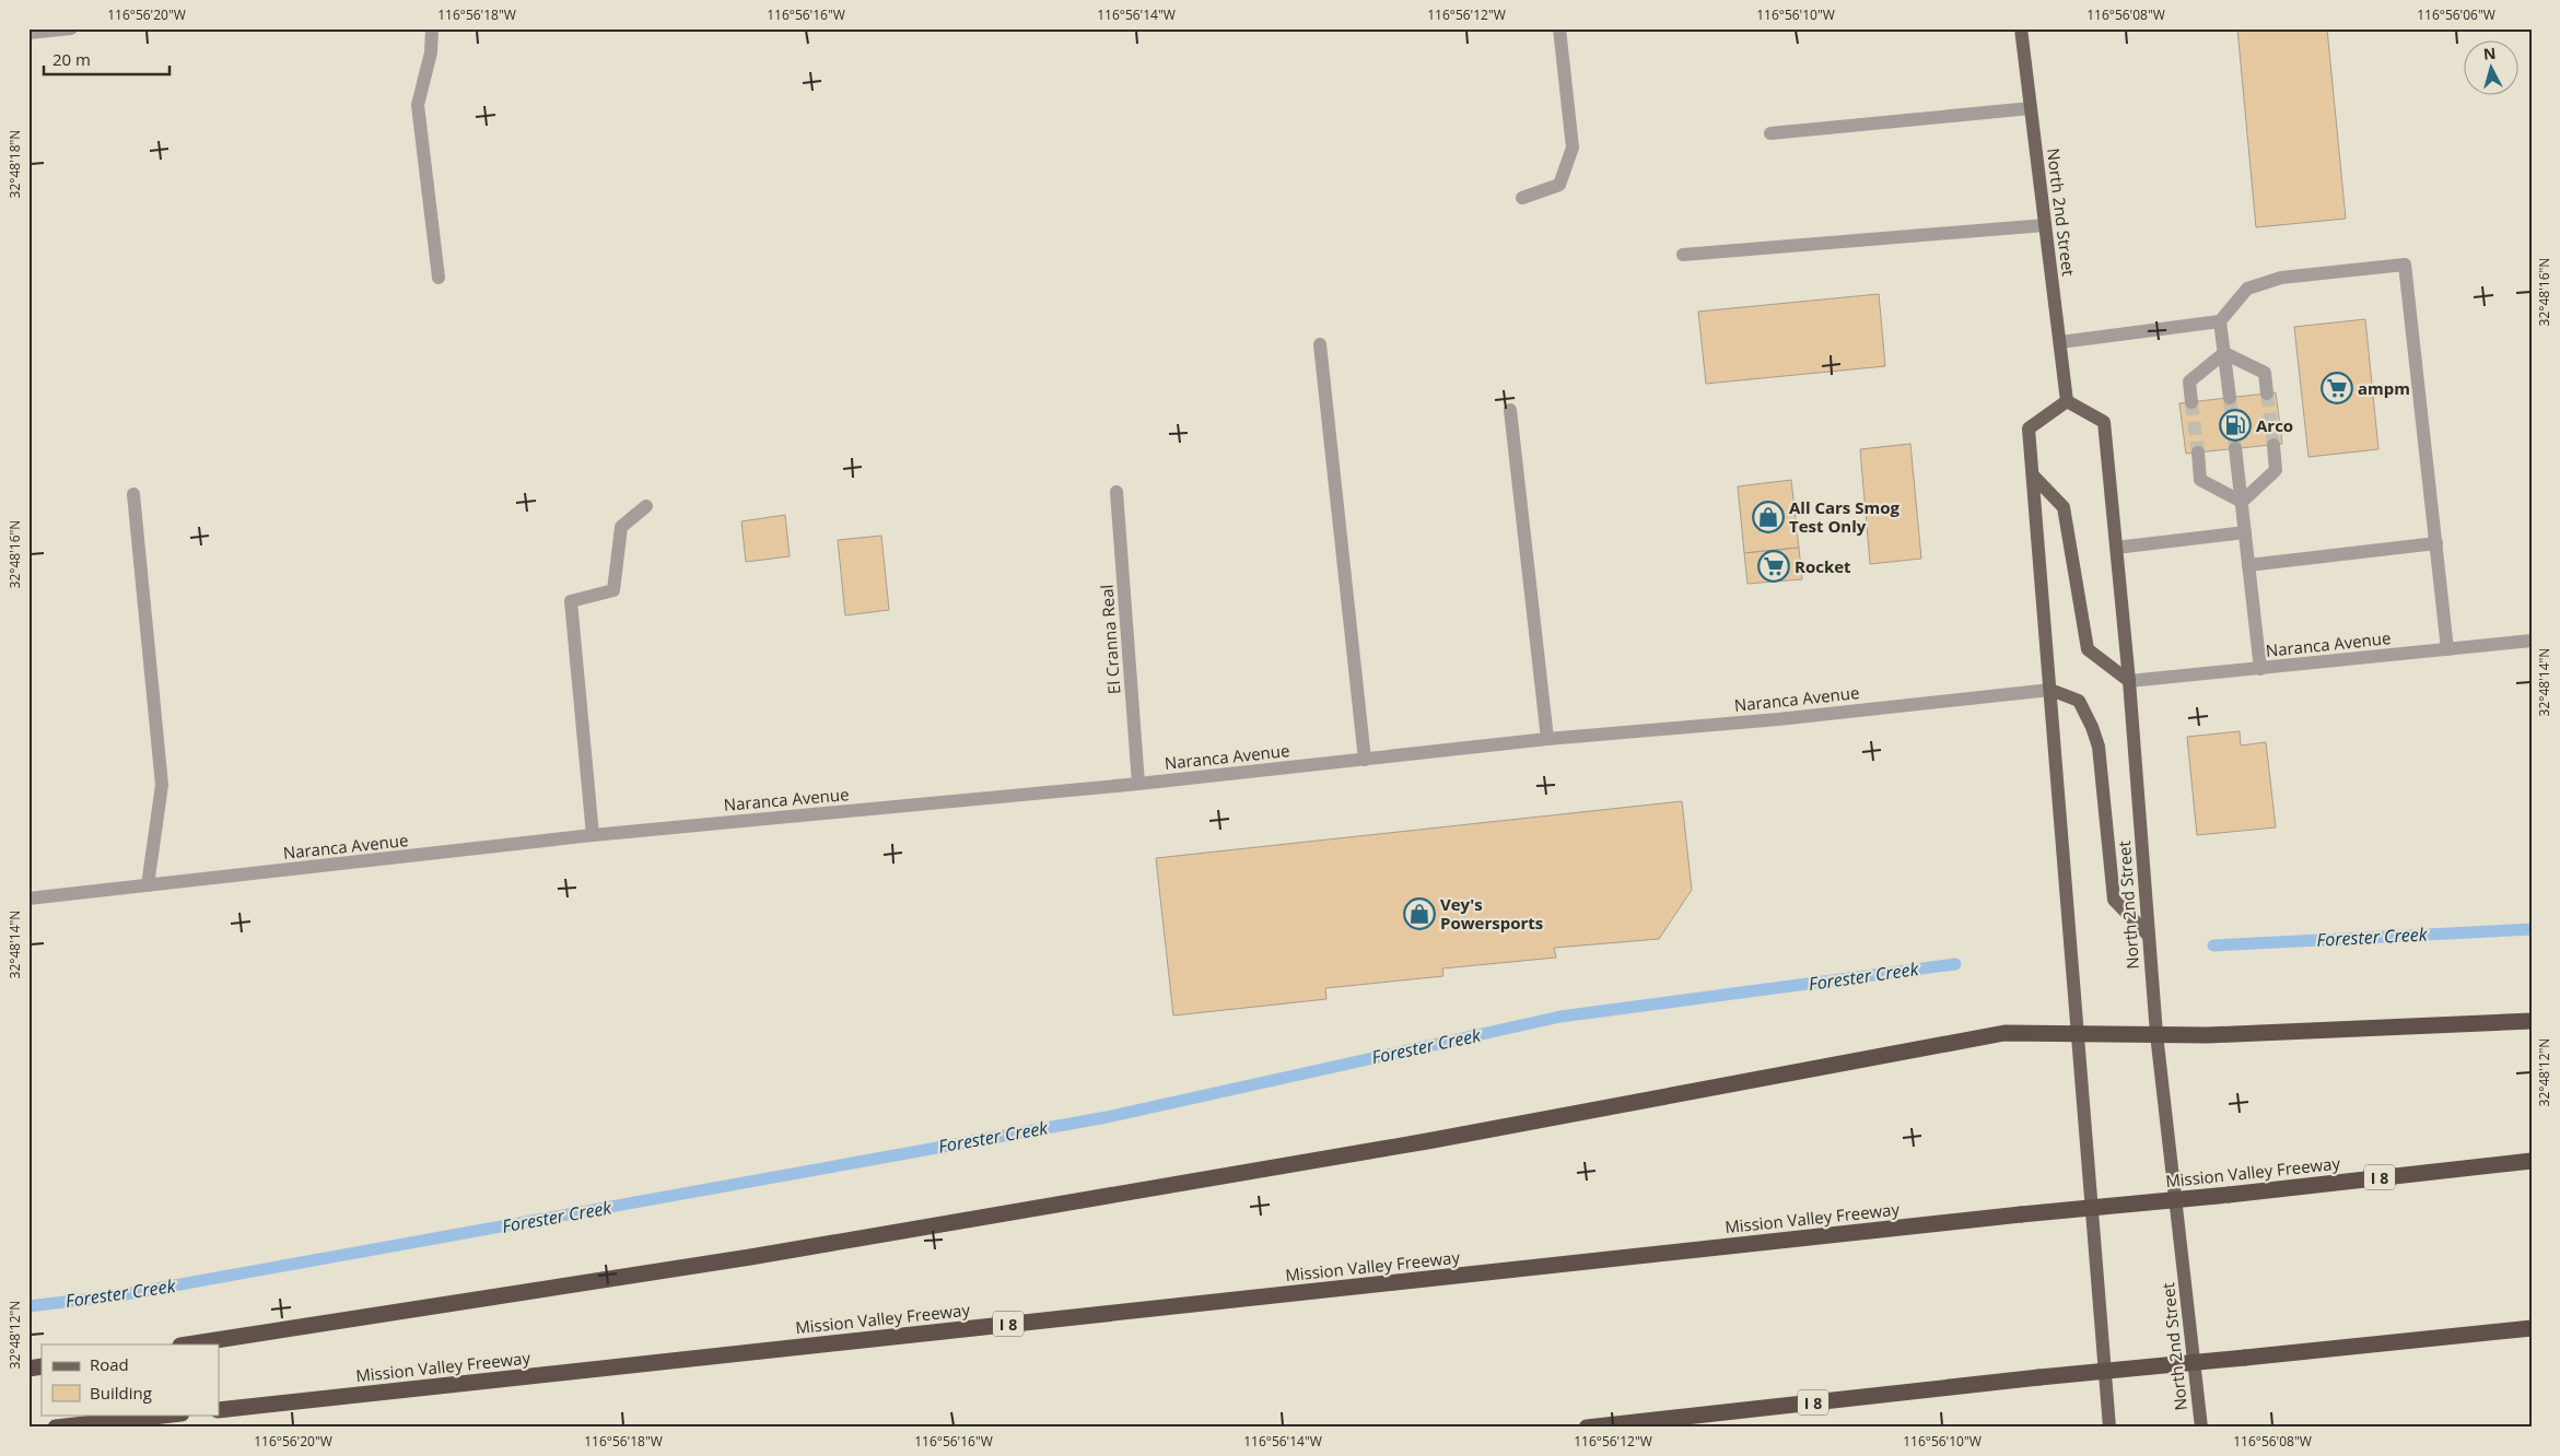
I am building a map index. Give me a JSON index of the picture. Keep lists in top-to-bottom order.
{
  "streets": {
    "highway": ["Mission Valley Freeway", "I 8"],
    "main road": ["North 2nd Street"],
    "street": ["El Cranna Real", "Naranca Avenue"]
  },
  "crossings": [
    ["North 2nd Street", "Naranca Avenue"],
    ["El Cranna Real", "Naranca Avenue"]
  ],
  "water": ["Forester Creek"],
  "places": {
    "supermarket": ["ampm", "Rocket"],
    "fuel station": ["Arco"],
    "shop": ["All Cars Smog Test Only", "Vey's Powersports"]
  },
  "legend": ["Road", "Building"],
  "scale_bar": "20 m",
  "north": "top",
  "coordinates": [
    "116°56'20\"W",
    "116°56'18\"W",
    "116°56'16\"W",
    "116°56'14\"W",
    "116°56'12\"W",
    "116°56'10\"W",
    "116°56'08\"W",
    "116°56'06\"W",
    "32°48'18\"N",
    "32°48'16\"N",
    "32°48'14\"N",
    "32°48'12\"N"
  ]
}
